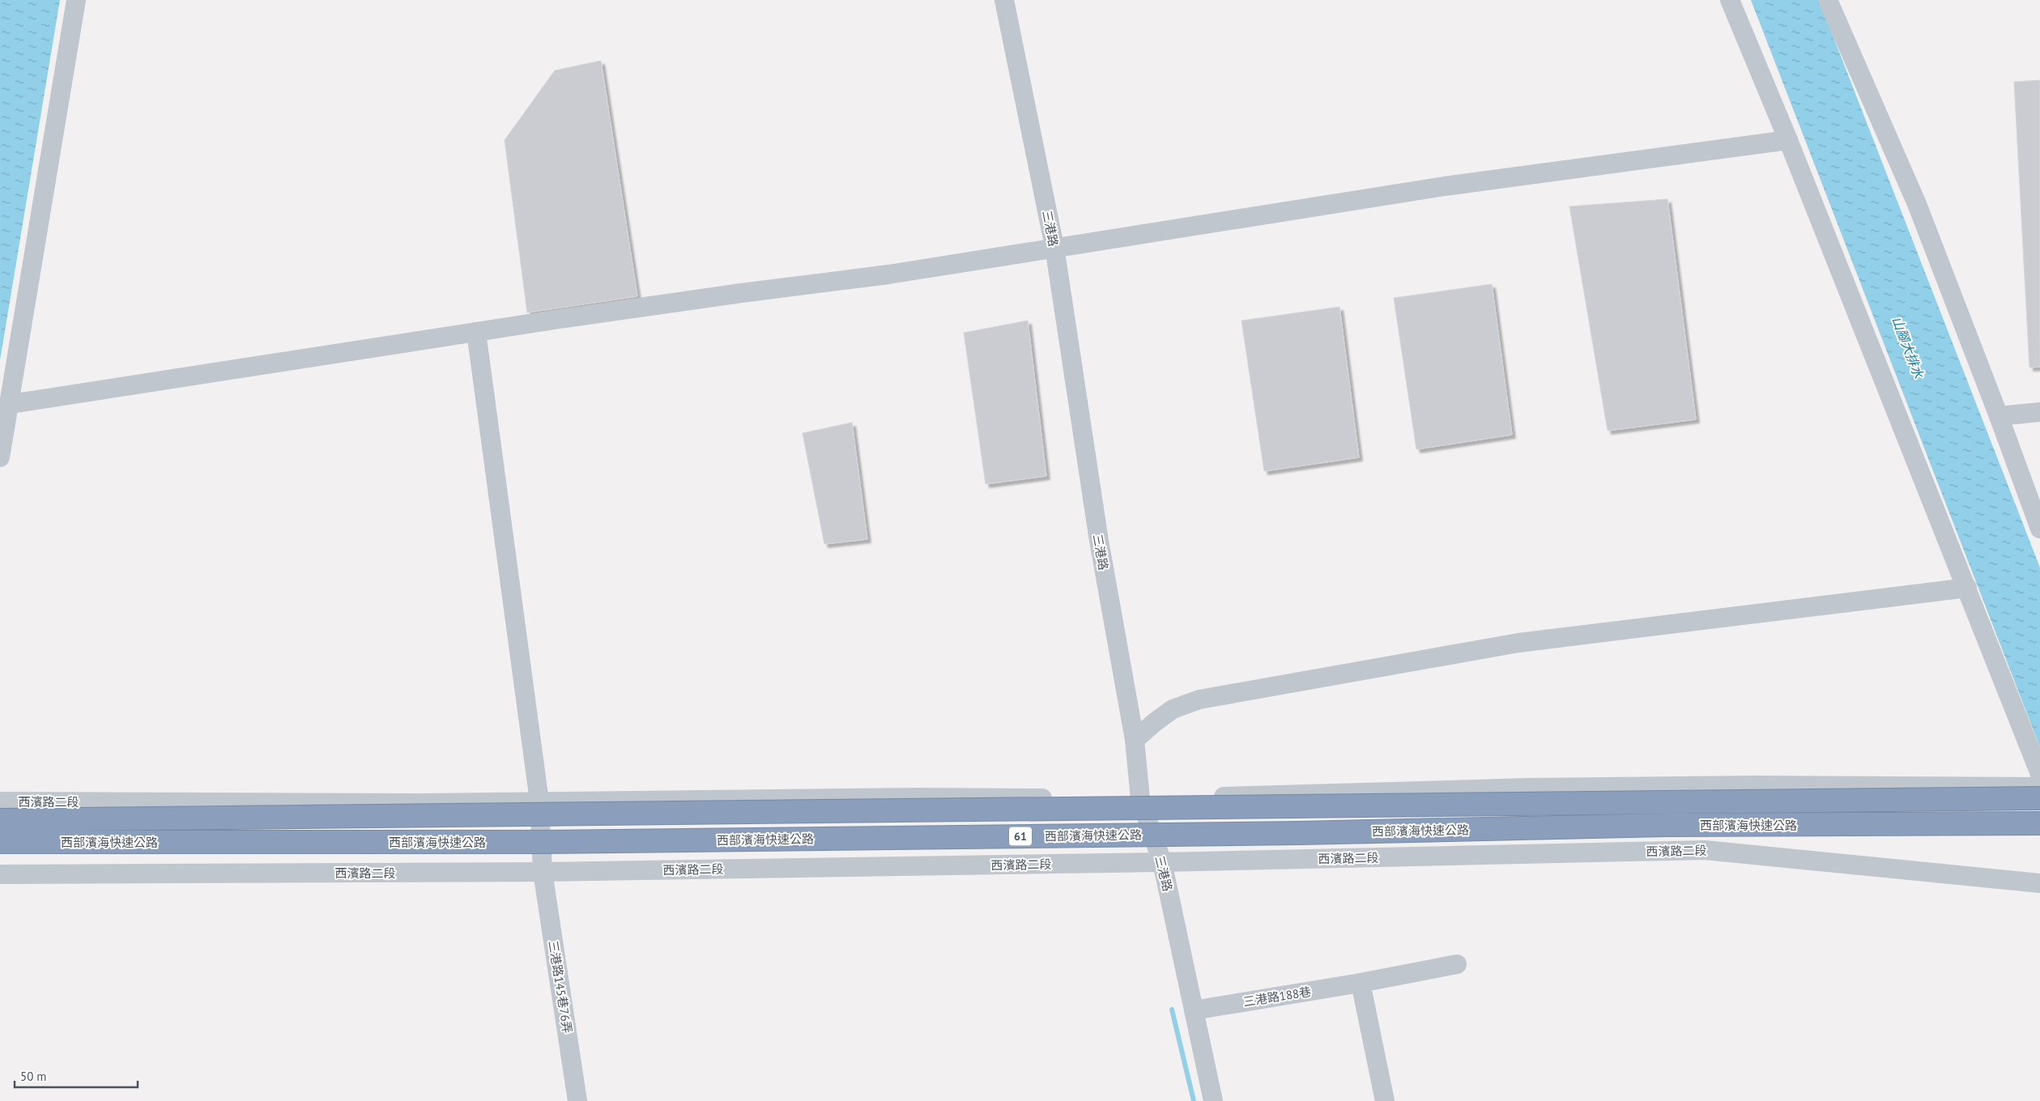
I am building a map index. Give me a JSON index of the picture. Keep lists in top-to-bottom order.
{
  "streets": {
    "highway": ["西部濱海快速公路", "61"],
    "street": [
      "三港路",
      "西濱路二段",
      "三港路145巷76弄",
      "三港路188巷"
    ]
  },
  "crossings": [
    ["三港路", "西濱路二段"],
    ["三港路", "三港路188巷"],
    ["西濱路二段", "三港路145巷76弄"]
  ],
  "water": ["山腳大排水"],
  "scale_bar": "50 m"
}
